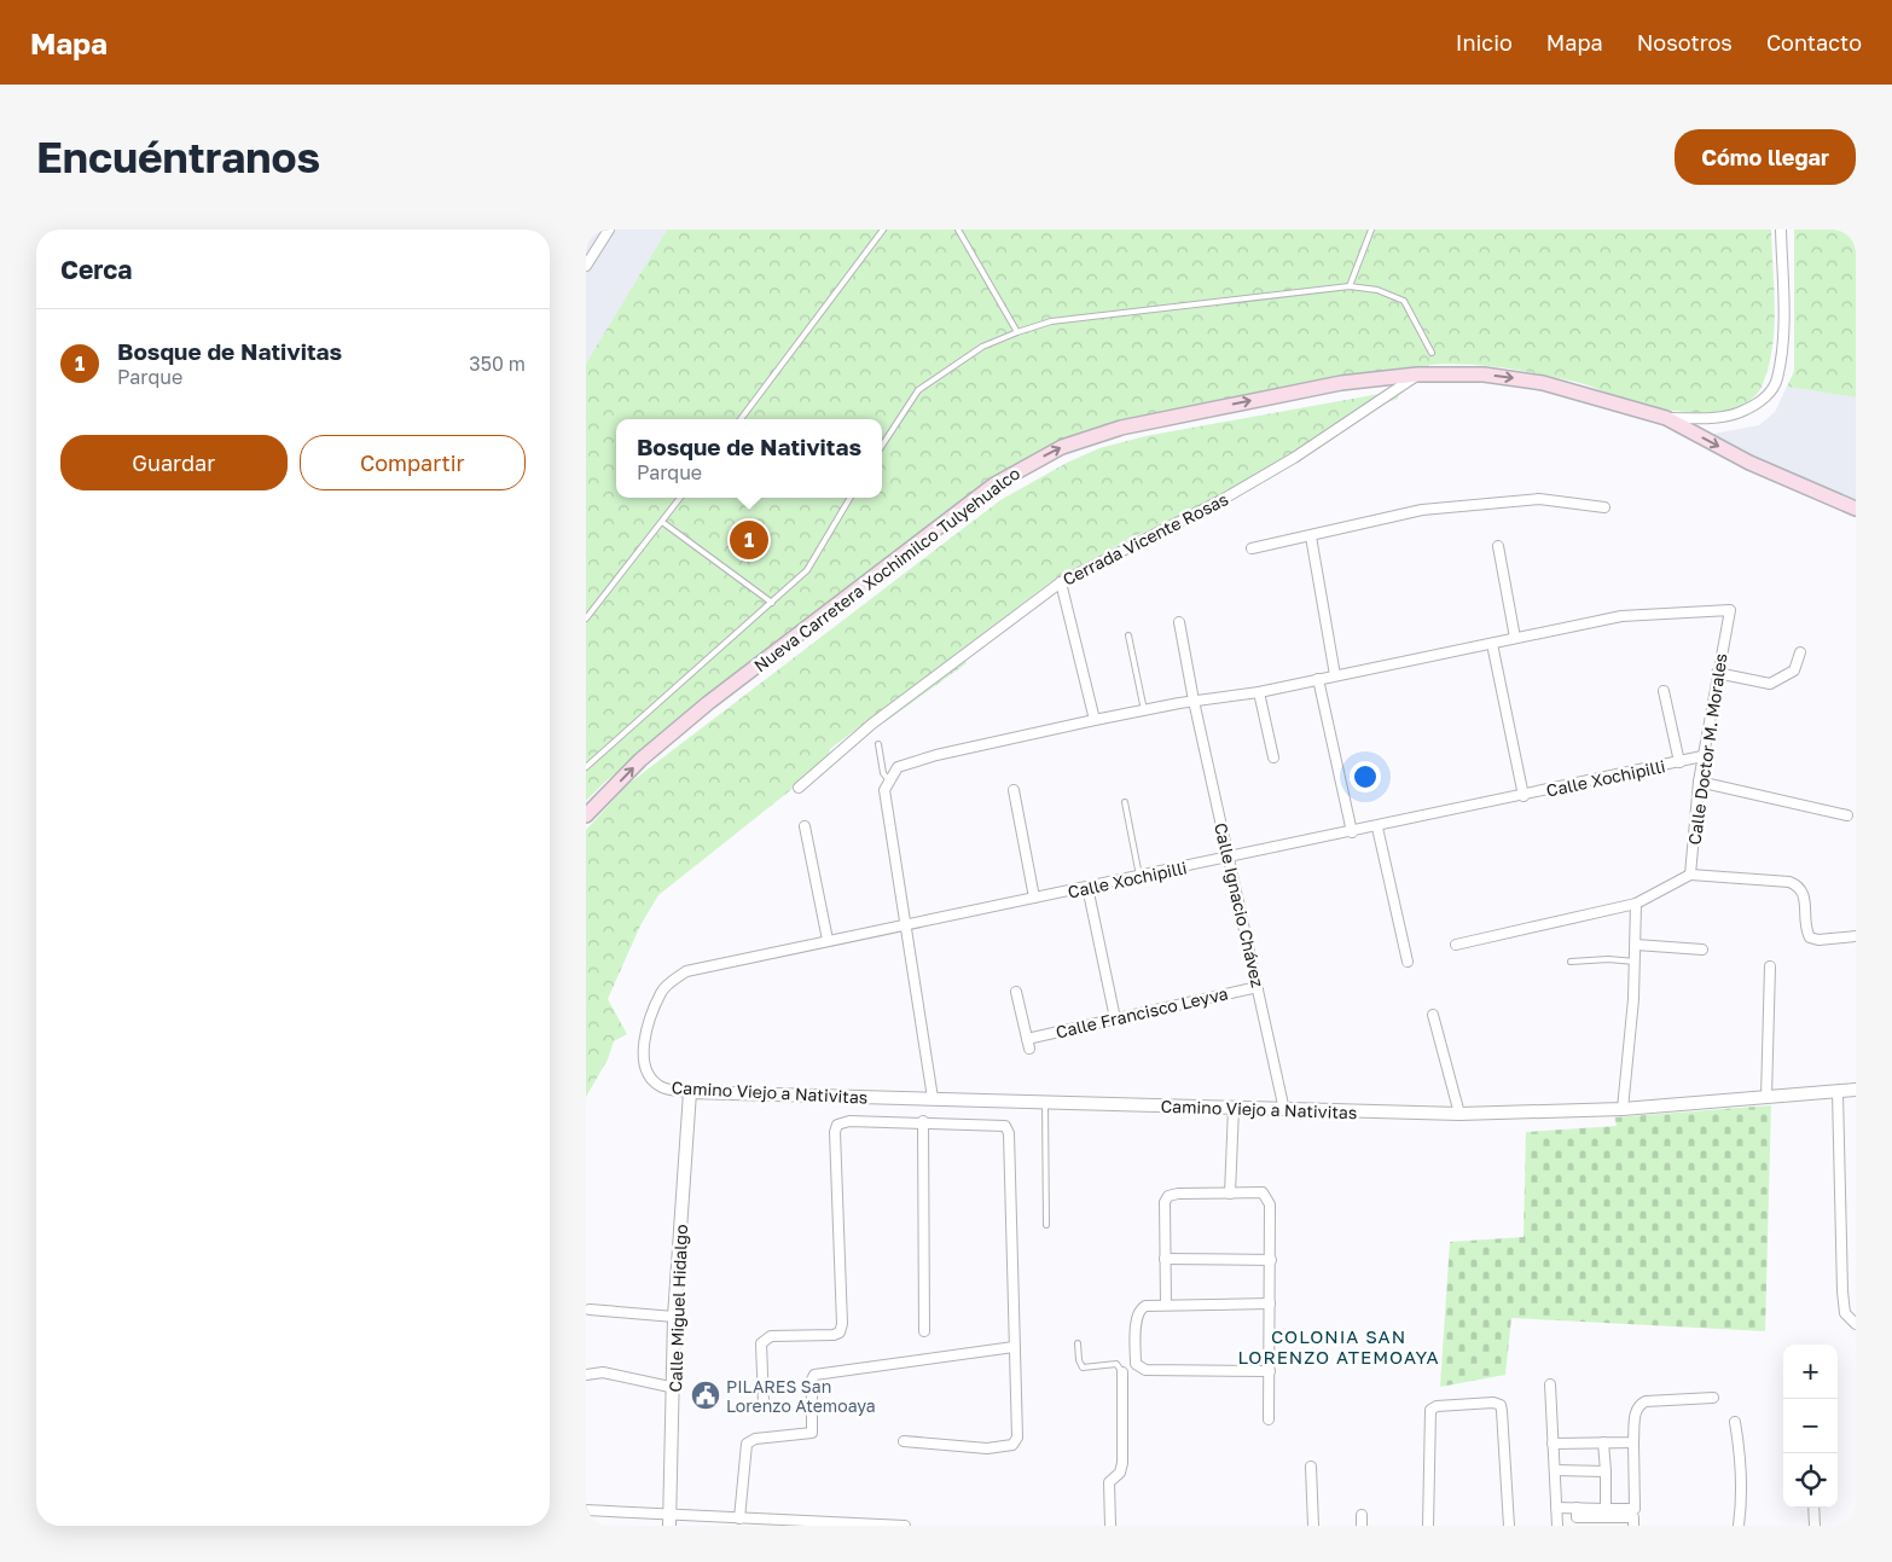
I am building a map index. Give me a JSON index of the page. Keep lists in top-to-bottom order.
{
  "streets": {
    "main road": ["Nueva Carretera Xochimilco Tulyehualco"],
    "street": [
      "Cerrada Vicente Rosas",
      "Calle Doctor M. Morales",
      "Calle Xochipilli",
      "Calle Ignacio Chávez",
      "Calle Francisco Leyva",
      "Camino Viejo a Nativitas",
      "Calle Miguel Hidalgo"
    ]
  },
  "crossings": [
    ["Cerrada Vicente Rosas", "Nueva Carretera Xochimilco Tulyehualco"],
    ["Calle Doctor M. Morales", "Calle Xochipilli"],
    ["Calle Xochipilli", "Calle Ignacio Chávez"],
    ["Calle Xochipilli", "Camino Viejo a Nativitas"],
    ["Calle Ignacio Chávez", "Calle Francisco Leyva"],
    ["Calle Ignacio Chávez", "Camino Viejo a Nativitas"],
    ["Camino Viejo a Nativitas", "Calle Miguel Hidalgo"]
  ],
  "one_way": ["Nueva Carretera Xochimilco Tulyehualco"],
  "districts": ["COLONIA SAN LORENZO ATEMOAYA"],
  "places": {
    "public building": ["PILARES San Lorenzo Atemoaya"]
  },
  "page": {
    "header": "Mapa",
    "nav": [
      "Inicio",
      "Mapa",
      "Nosotros",
      "Contacto"
    ],
    "buttons": [
      "Cómo llegar",
      ["Guardar", "Compartir"]
    ],
    "title": "Encuéntranos",
    "heading": "Cerca",
    "list": [
      {
        "mark": "1",
        "name": "Bosque de Nativitas",
        "note": "Parque",
        "value": "350 m"
      }
    ],
    "popup": ["Bosque de Nativitas", "Parque"],
    "pins": "1",
    "map_buttons": ["+", "−"]
  }
}
